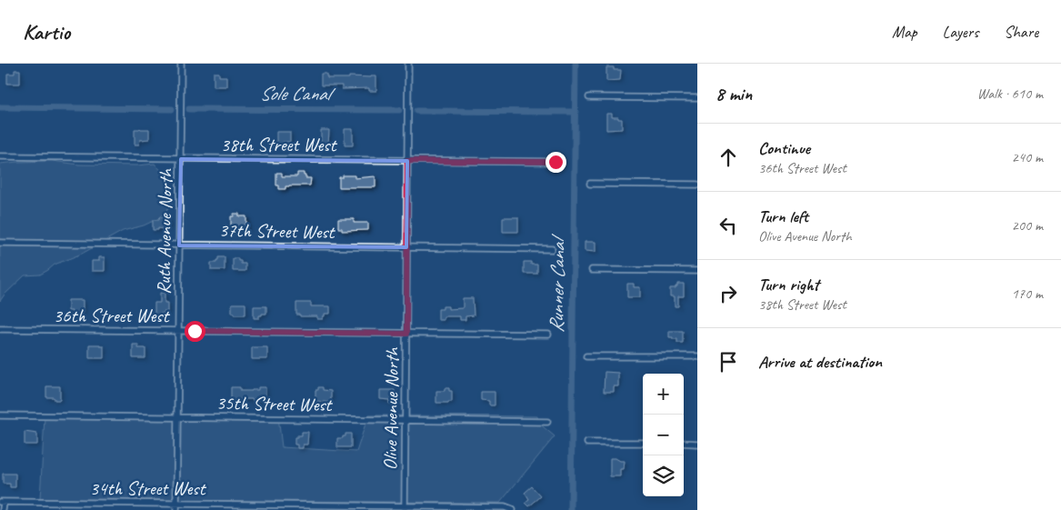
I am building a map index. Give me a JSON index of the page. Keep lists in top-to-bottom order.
{
  "streets": {
    "street": [
      "38th Street West",
      "37th Street West",
      "Ruth Avenue North",
      "36th Street West",
      "35th Street West",
      "Olive Avenue North",
      "34th Street West"
    ]
  },
  "crossings": [
    ["38th Street West", "Ruth Avenue North"],
    ["38th Street West", "Olive Avenue North"],
    ["37th Street West", "Ruth Avenue North"],
    ["37th Street West", "Olive Avenue North"],
    ["Ruth Avenue North", "36th Street West"],
    ["Ruth Avenue North", "35th Street West"],
    ["Ruth Avenue North", "34th Street West"],
    ["36th Street West", "Olive Avenue North"],
    ["35th Street West", "Olive Avenue North"],
    ["Olive Avenue North", "34th Street West"]
  ],
  "water": ["Sole Canal", "Runner Canal"],
  "page": {
    "header": "Kartio",
    "nav": ["Map", "Layers", "Share"],
    "heading": ["8 min", "Walk · 610 m"],
    "list": [
      ["Continue", "36th Street West", "240 m"],
      ["Turn left", "Olive Avenue North", "200 m"],
      ["Turn right", "38th Street West", "170 m"],
      "Arrive at destination"
    ],
    "map_buttons": ["+", "−"]
  }
}
